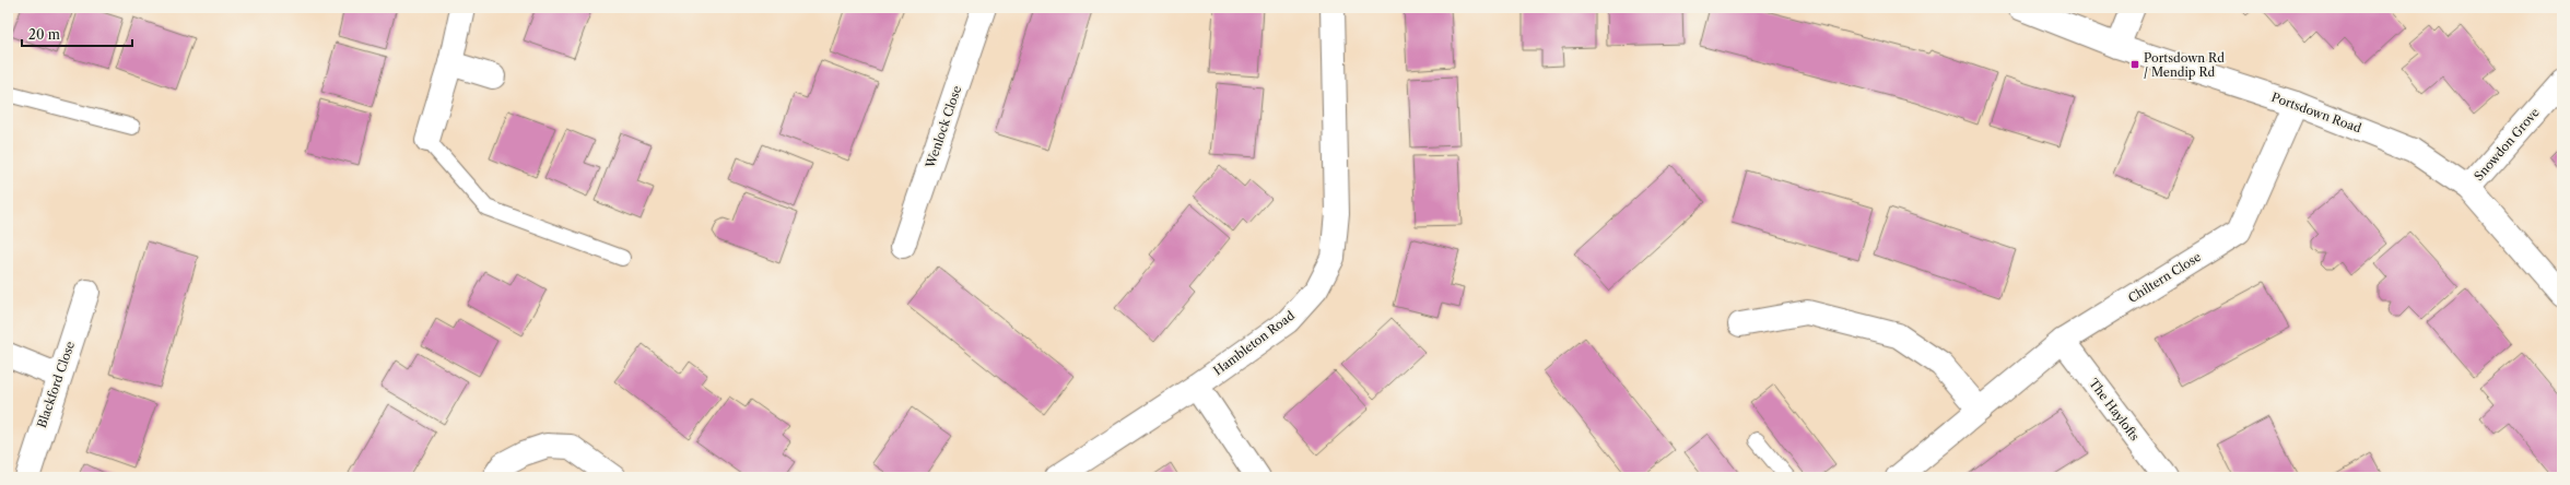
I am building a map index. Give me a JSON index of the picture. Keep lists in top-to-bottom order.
{
  "streets": {
    "street": [
      "Portsdown Road",
      "Wenlock Close",
      "Snowdon Grove",
      "Chiltern Close",
      "Hambleton Road",
      "Blackford Close",
      "The Haylofts"
    ]
  },
  "crossings": [
    ["Portsdown Road", "Snowdon Grove"],
    ["Portsdown Road", "Chiltern Close"],
    ["Chiltern Close", "The Haylofts"]
  ],
  "places": {
    "transit": ["Portsdown Rd / Mendip Rd"]
  },
  "scale_bar": "20 m"
}
